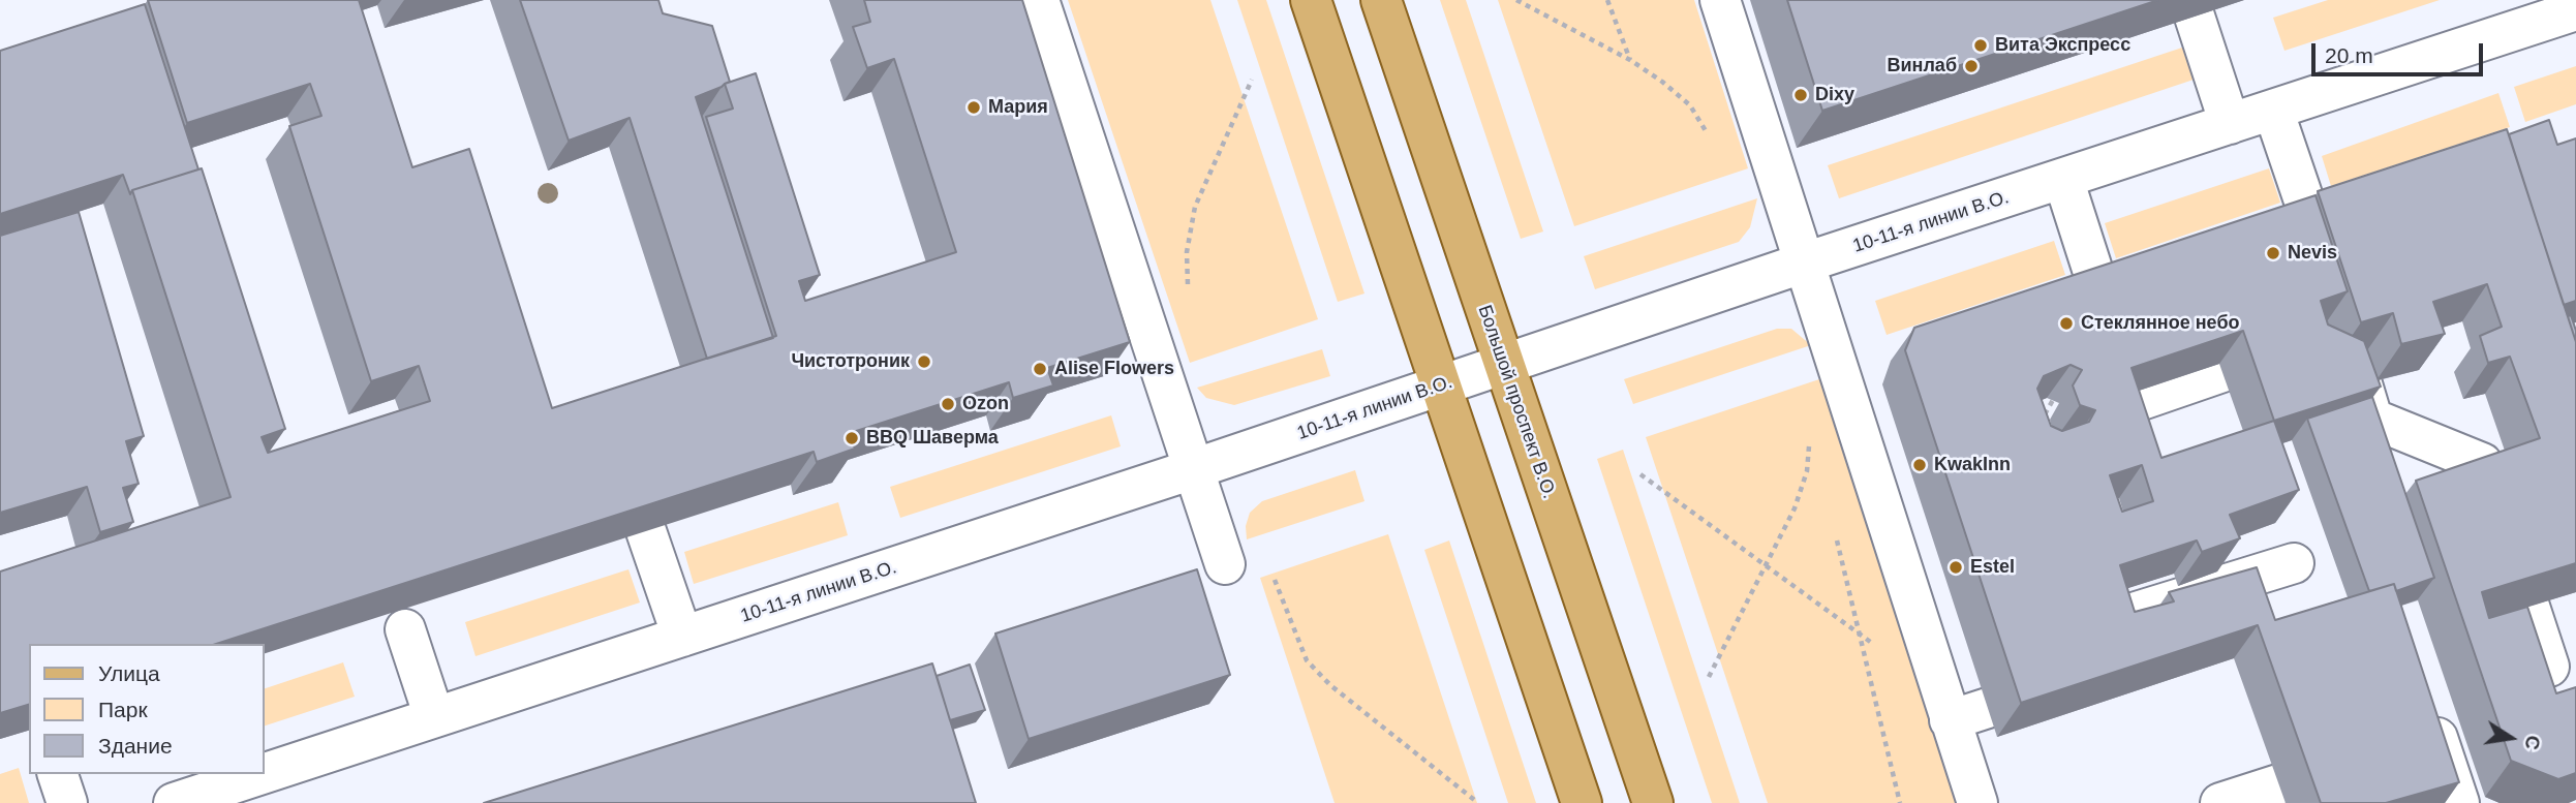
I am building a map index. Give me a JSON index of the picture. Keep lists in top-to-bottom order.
{
  "streets": {
    "main road": ["Большой проспект В.О."],
    "street": ["10-11-я линии В.О."]
  },
  "crossings": [
    ["10-11-я линии В.О.", "Большой проспект В.О."]
  ],
  "places": [
    "Вита Экспресс",
    "Винлаб",
    "Dixy",
    "Мария",
    "Nevis",
    "Стеклянное небо",
    "Чистотроник",
    "Alise Flowers",
    "Ozon",
    "BBQ Шаверма",
    "KwakInn",
    "Estel"
  ],
  "legend": ["Улица", "Парк", "Здание"],
  "scale_bar": "20 m",
  "north": "right"
}
